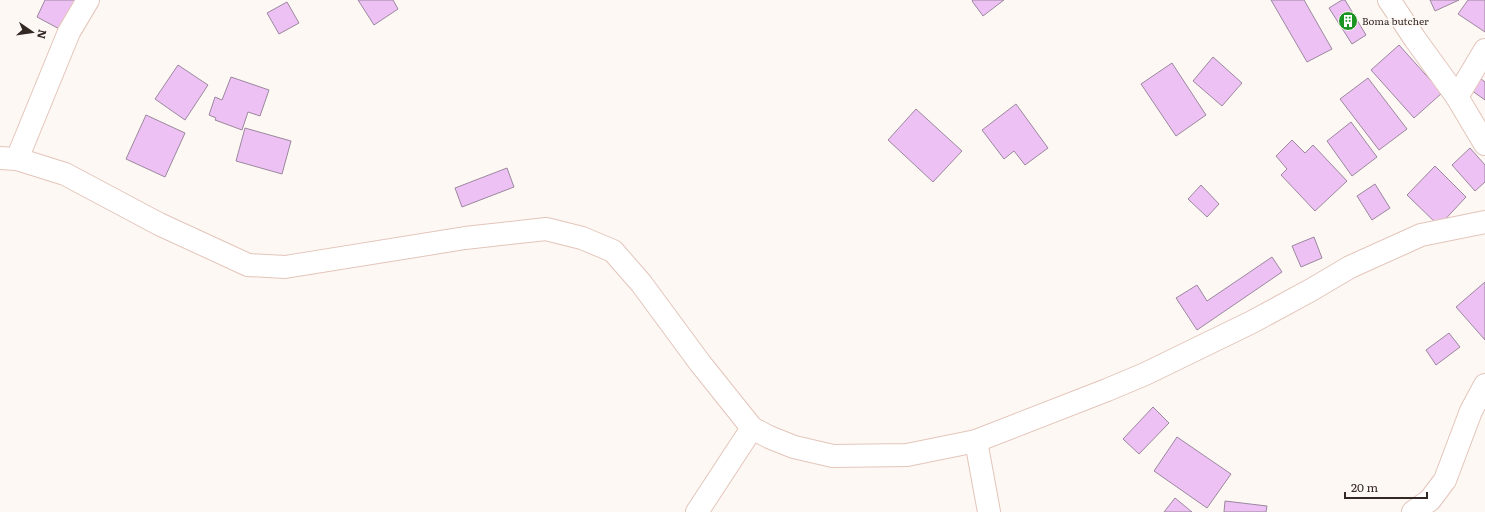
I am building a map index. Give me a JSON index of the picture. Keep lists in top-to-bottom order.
{
  "places": {
    "building": ["Boma butcher"]
  },
  "scale_bar": "20 m",
  "north": "right"
}
